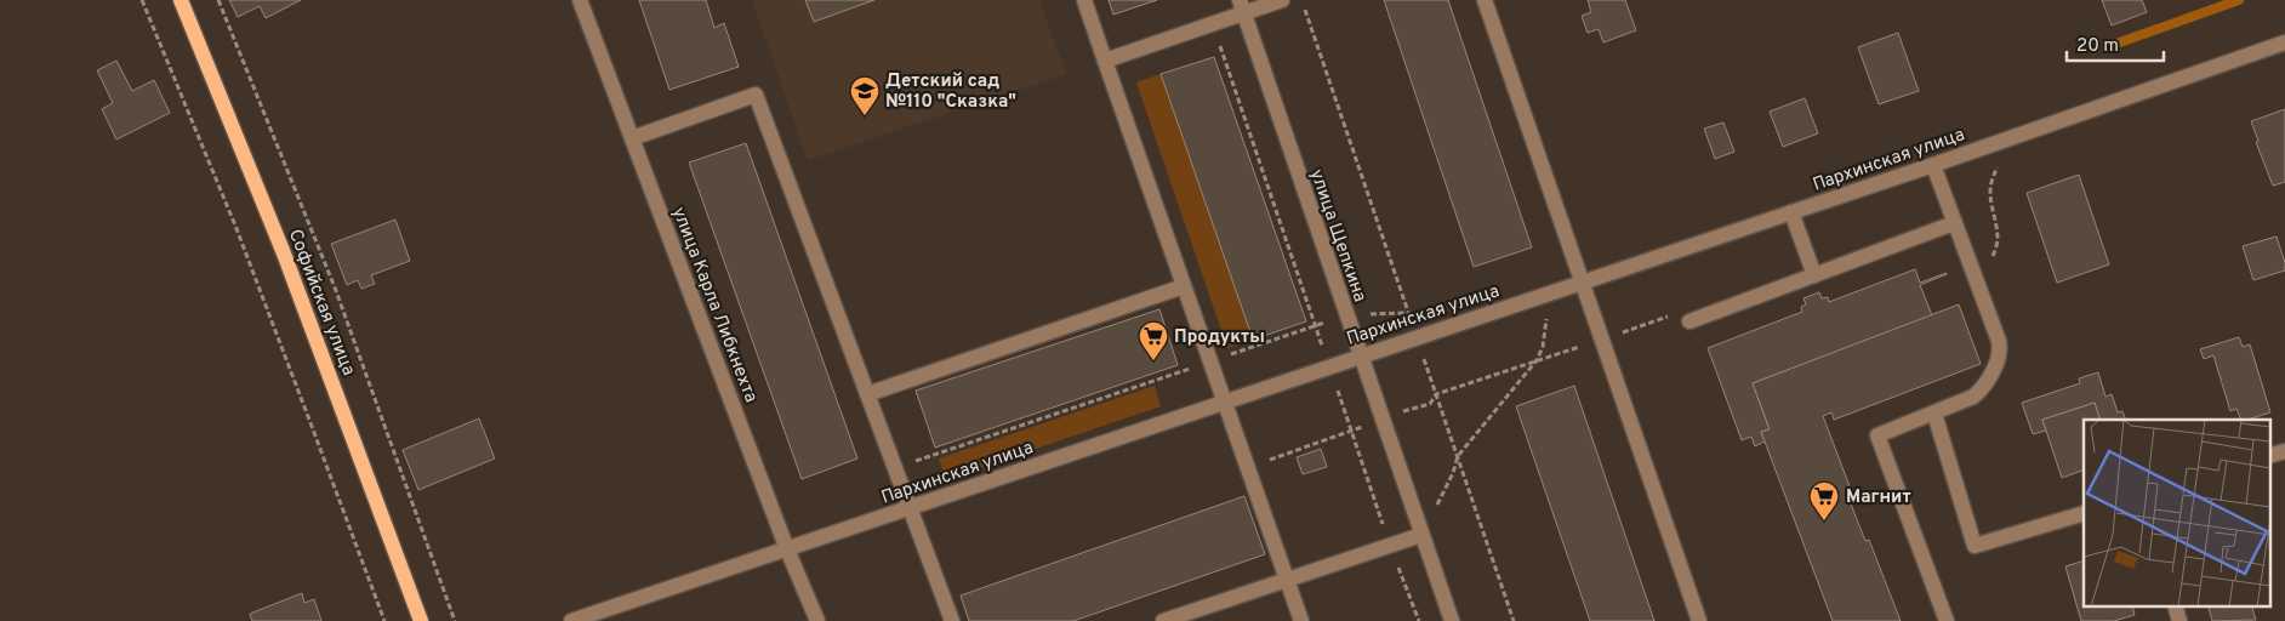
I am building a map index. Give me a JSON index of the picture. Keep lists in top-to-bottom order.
{
  "streets": {
    "main road": ["Софийская улица"],
    "street": ["Пархинская улица", "улица Щепкина", "улица Карла Либкнехта"]
  },
  "crossings": [
    ["Пархинская улица", "улица Щепкина"],
    ["Пархинская улица", "улица Карла Либкнехта"]
  ],
  "places": {
    "school or university": ["Детский сад №110 \"Сказка\""],
    "supermarket": ["Продукты", "Магнит"]
  },
  "scale_bar": "20 m"
}
